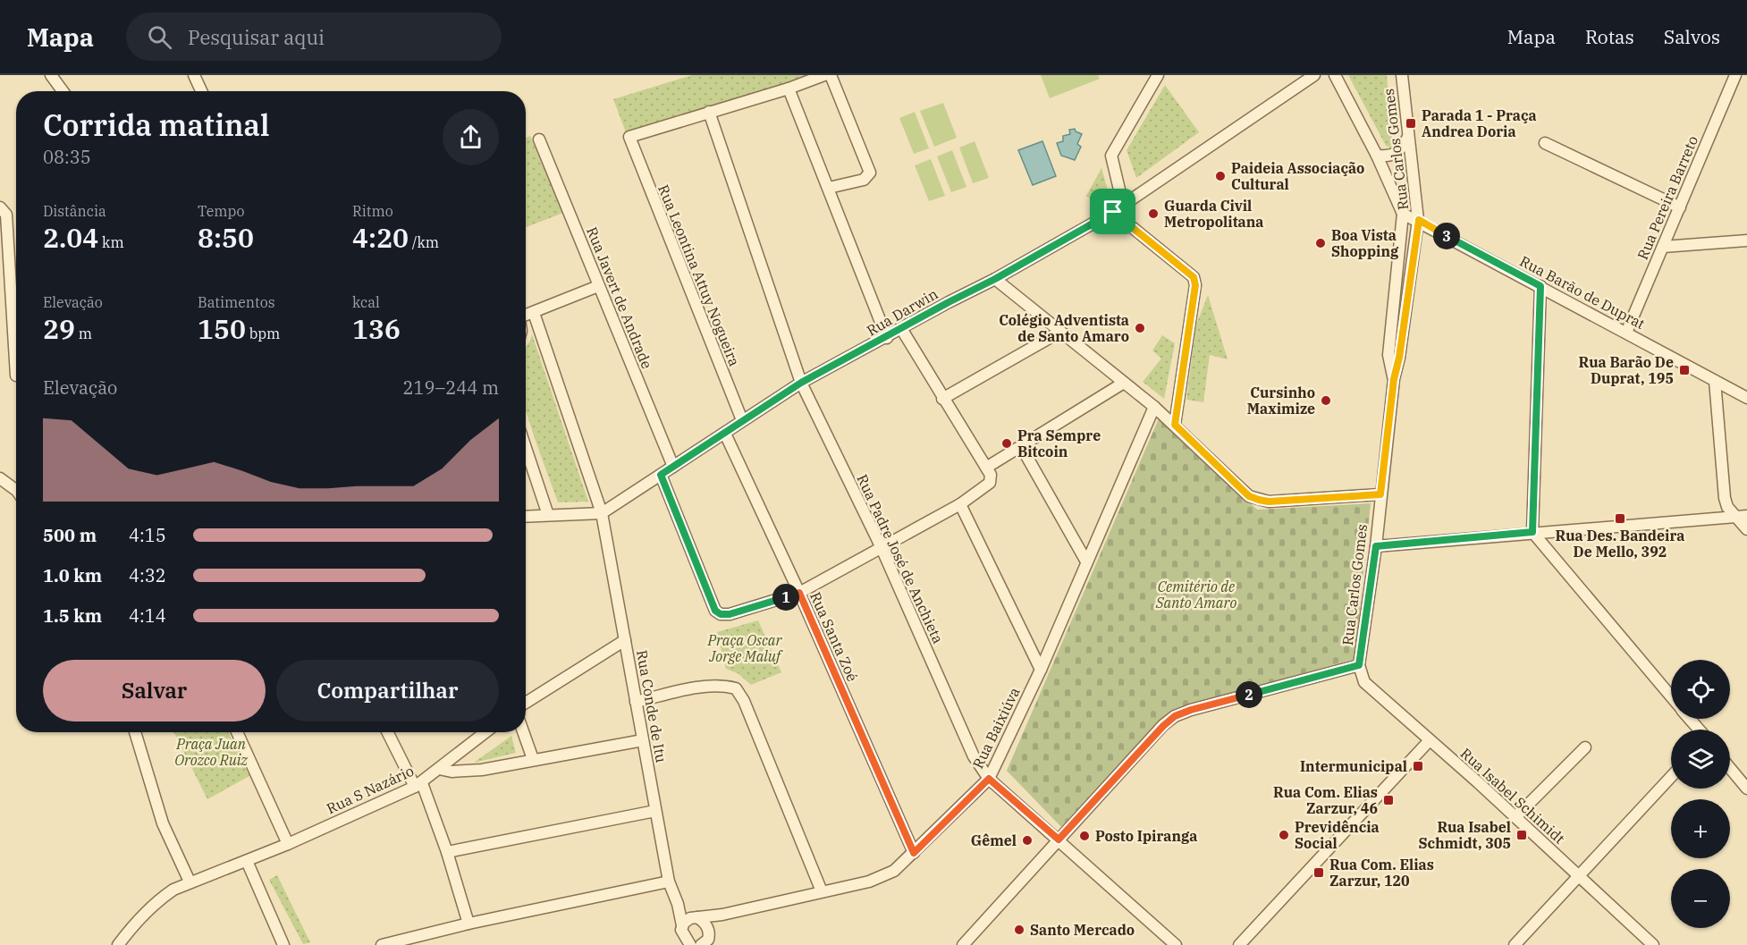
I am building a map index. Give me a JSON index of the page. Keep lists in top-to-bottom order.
{
  "streets": {
    "street": [
      "Rua Carlos Gomes",
      "Rua Pereira Barreto",
      "Rua Leontina Attuy Nogueira",
      "Rua Barão de Duprat",
      "Rua Javert de Andrade",
      "Rua Darwin",
      "Rua Padre José de Anchieta",
      "Rua Santa Zoé",
      "Rua Conde de Itu",
      "Rua Baixiúva",
      "Rua S Nazário",
      "Rua Isabel Schimidt"
    ]
  },
  "crossings": [
    ["Rua Carlos Gomes", "Rua Barão de Duprat"],
    ["Rua Carlos Gomes", "Rua Isabel Schimidt"],
    ["Rua Pereira Barreto", "Rua Barão de Duprat"],
    ["Rua Leontina Attuy Nogueira", "Rua Darwin"],
    ["Rua Leontina Attuy Nogueira", "Rua Padre José de Anchieta"],
    ["Rua Javert de Andrade", "Rua Darwin"],
    ["Rua Darwin", "Rua Padre José de Anchieta"],
    ["Rua Darwin", "Rua Santa Zoé"],
    ["Rua Darwin", "Rua Conde de Itu"],
    ["Rua Padre José de Anchieta", "Rua Baixiúva"],
    ["Rua Santa Zoé", "Rua Baixiúva"],
    ["Rua Conde de Itu", "Rua Baixiúva"]
  ],
  "parks": ["Cemitério de Santo Amaro", "Praça Oscar Jorge Maluf", "Praça Juan Orozco Ruiz"],
  "places": {
    "transit": [
      "Parada 1 - Praça Andrea Doria",
      "Rua Barão De Duprat, 195",
      "Rua Des. Bandeira De Mello, 392",
      "Intermunicipal",
      "Rua Com. Elias Zarzur, 46",
      "Rua Isabel Schmidt, 305",
      "Rua Com. Elias Zarzur, 120"
    ],
    "other": [
      "Paideia Associação Cultural",
      "Guarda Civil Metropolitana",
      "Boa Vista Shopping",
      "Colégio Adventista de Santo Amaro",
      "Cursinho Maximize",
      "Pra Sempre Bitcoin",
      "Previdência Social",
      "Posto Ipiranga",
      "Gêmel",
      "Santo Mercado"
    ]
  },
  "page": {
    "header": "Mapa",
    "search": "Pesquisar aqui",
    "nav": ["Mapa", "Rotas", "Salvos"],
    "heading": ["Corrida matinal", "08:35"],
    "stats": [
      ["Distância", "2.04 km"],
      ["Tempo", "8:50"],
      ["Ritmo", "4:20 /km"],
      ["Elevação", "29 m"],
      ["Batimentos", "150 bpm"],
      ["kcal", "136"]
    ],
    "pins": ["3", "1", "2"],
    "chart": ["Elevação", "219–244 m"],
    "list": [
      {
        "name": "500 m",
        "note": "4:15"
      },
      {
        "name": "1.0 km",
        "note": "4:32"
      },
      {
        "name": "1.5 km",
        "note": "4:14"
      }
    ],
    "buttons": ["Salvar", "Compartilhar"],
    "map_buttons": ["+", "−"]
  }
}
